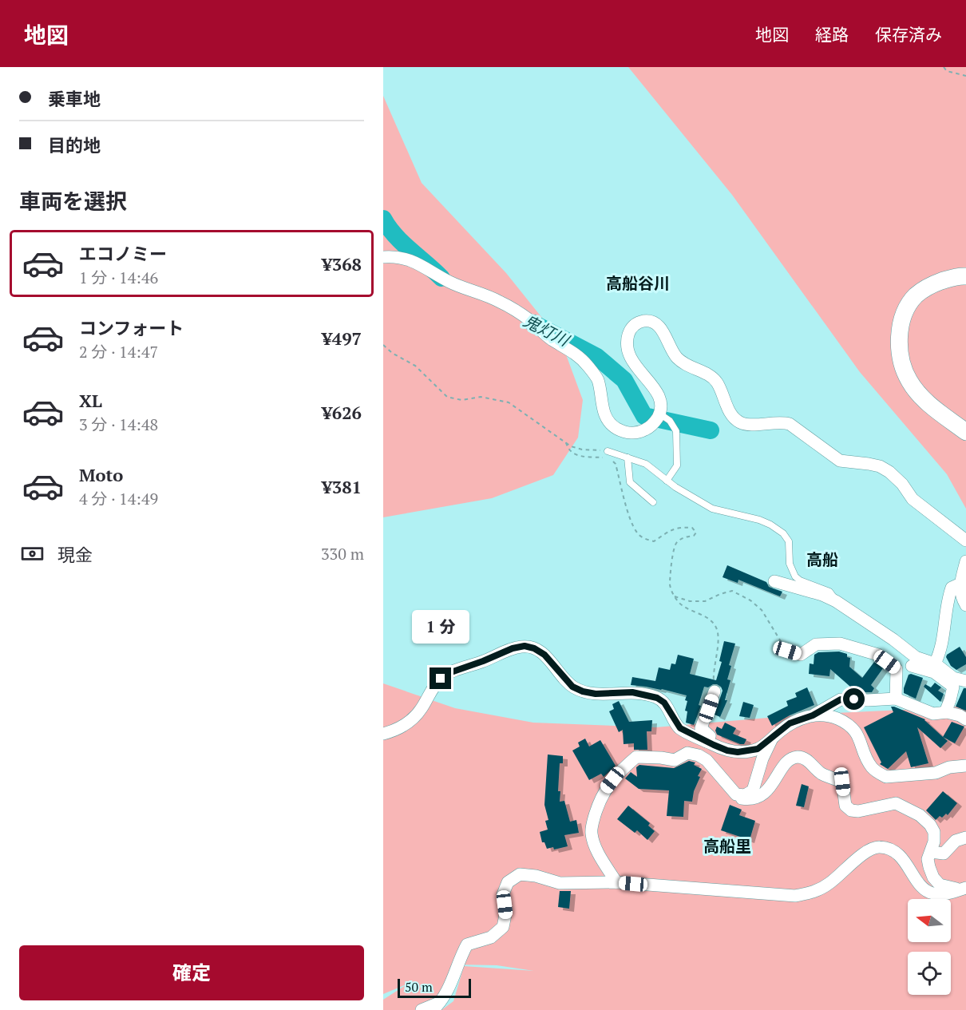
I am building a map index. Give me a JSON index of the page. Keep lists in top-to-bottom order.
{
  "districts": ["高船谷川", "高船", "高船里"],
  "water": ["鬼灯川"],
  "scale_bar": "50 m",
  "north": "left",
  "page": {
    "header": "地図",
    "nav": ["地図", "経路", "保存済み"],
    "banner": ["乗車地", "目的地"],
    "heading": "車両を選択",
    "list": [
      {
        "name": "エコノミー",
        "note": "1 分 · 14:46",
        "value": "¥368"
      },
      {
        "name": "コンフォート",
        "note": "2 分 · 14:47",
        "value": "¥497"
      },
      {
        "name": "XL",
        "note": "3 分 · 14:48",
        "value": "¥626"
      },
      {
        "name": "Moto",
        "note": "4 分 · 14:49",
        "value": "¥381"
      }
    ],
    "pay": ["現金", "330 m"],
    "bubble": "1 分",
    "buttons": "確定",
    "scale": "50 m"
  }
}
